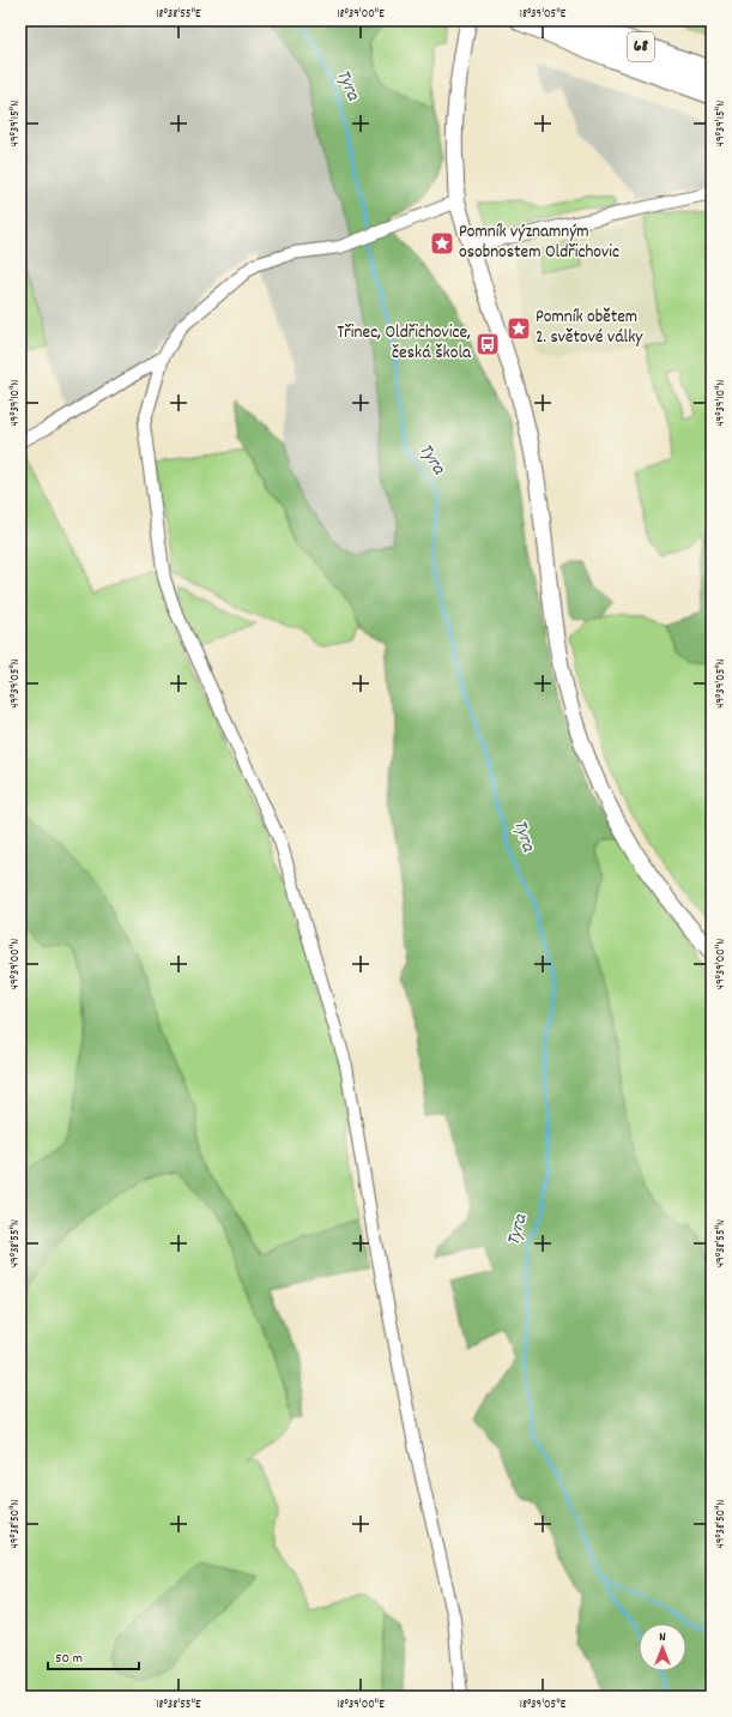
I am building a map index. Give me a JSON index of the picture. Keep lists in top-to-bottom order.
{
  "streets": {
    "highway": ["68"]
  },
  "water": ["Tyra"],
  "places": {
    "place": ["Pomník významným osobnostem Oldřichovic", "Pomník obětem 2. světové války"],
    "bus stop": ["Třinec, Oldřichovice, česká škola"]
  },
  "scale_bar": "50 m",
  "north": "top",
  "coordinates": [
    "18°38'55\"E",
    "18°39'00\"E",
    "18°39'05\"E",
    "49°39'15\"N",
    "49°39'10\"N",
    "49°39'05\"N",
    "49°39'00\"N",
    "49°38'55\"N",
    "49°38'50\"N"
  ]
}
